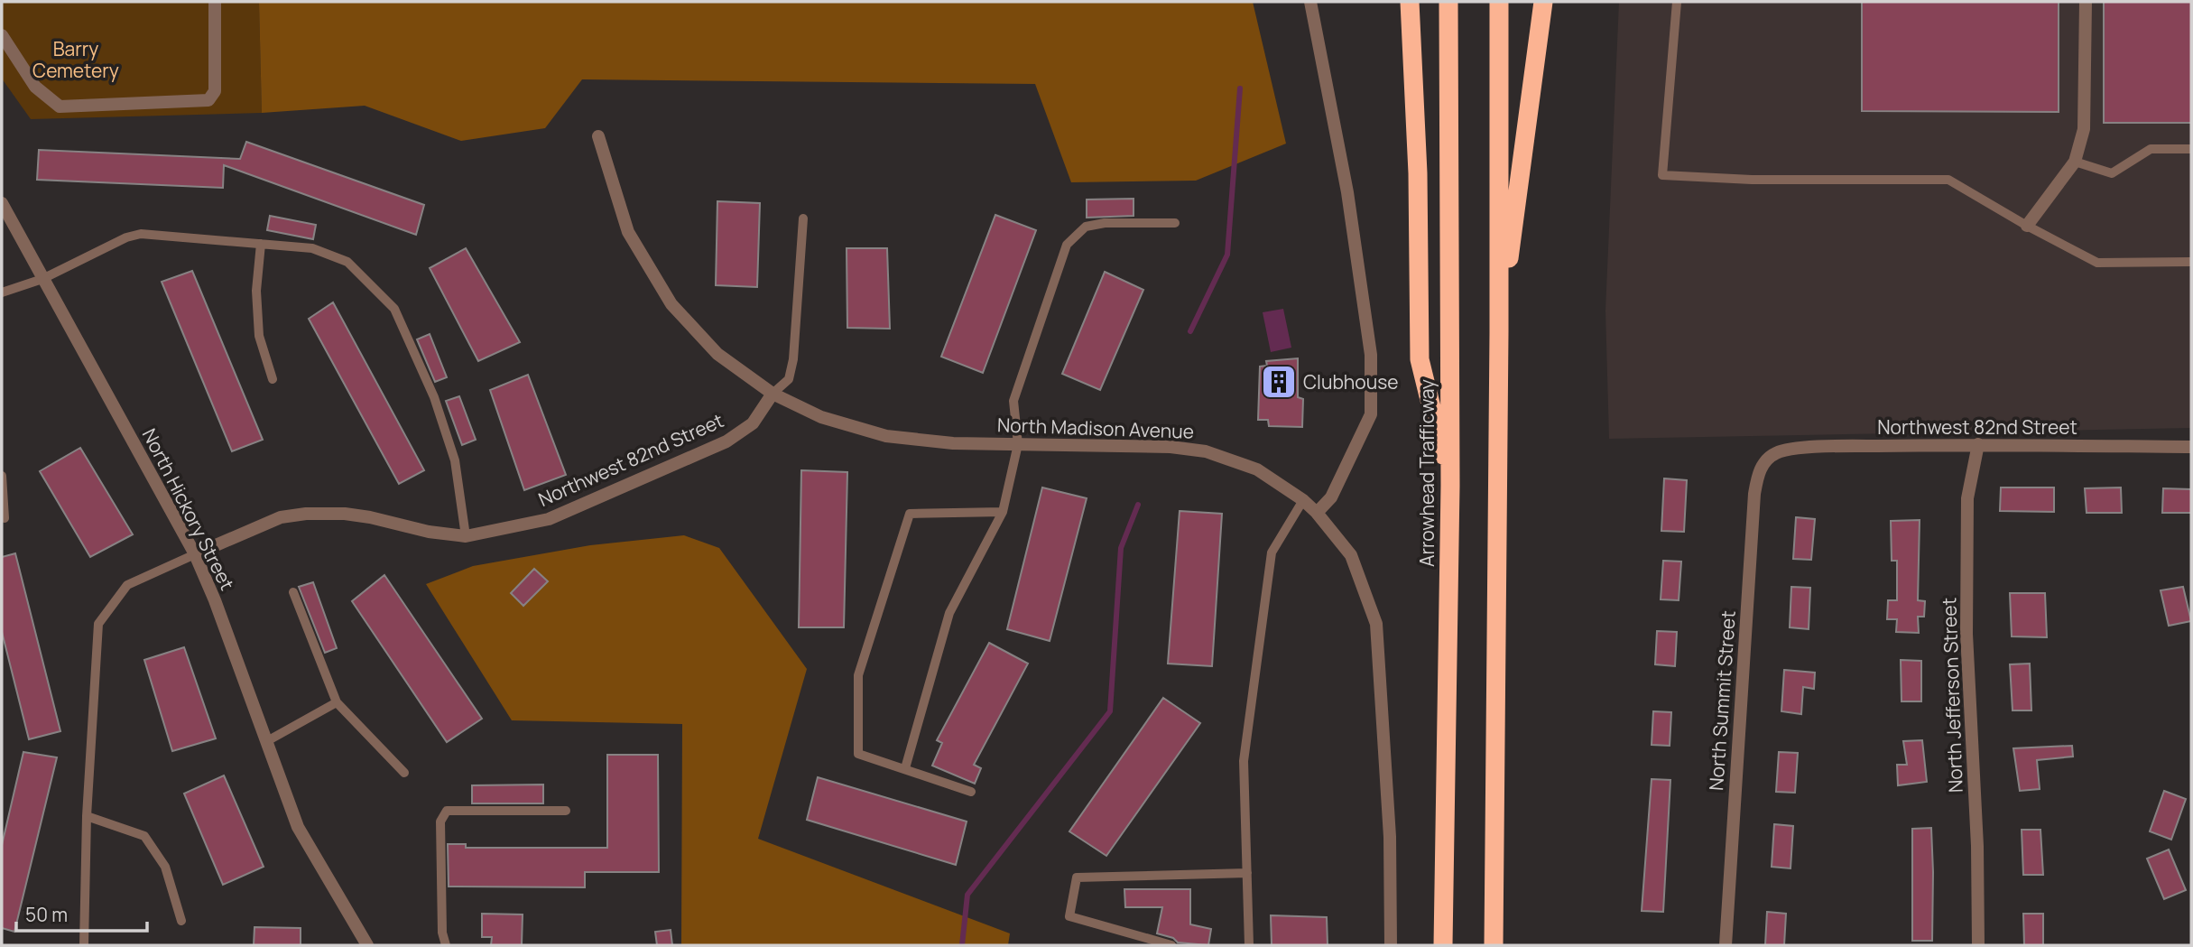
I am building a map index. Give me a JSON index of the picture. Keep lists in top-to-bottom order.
{
  "streets": {
    "highway": ["Arrowhead Trafficway"],
    "street": [
      "Northwest 82nd Street",
      "North Madison Avenue",
      "North Hickory Street",
      "North Jefferson Street",
      "North Summit Street"
    ]
  },
  "crossings": [
    ["Northwest 82nd Street", "North Madison Avenue"],
    ["Northwest 82nd Street", "North Hickory Street"],
    ["Northwest 82nd Street", "North Jefferson Street"],
    ["Northwest 82nd Street", "North Summit Street"]
  ],
  "parks": ["Barry Cemetery"],
  "places": {
    "building": ["Clubhouse"]
  },
  "scale_bar": "50 m"
}
